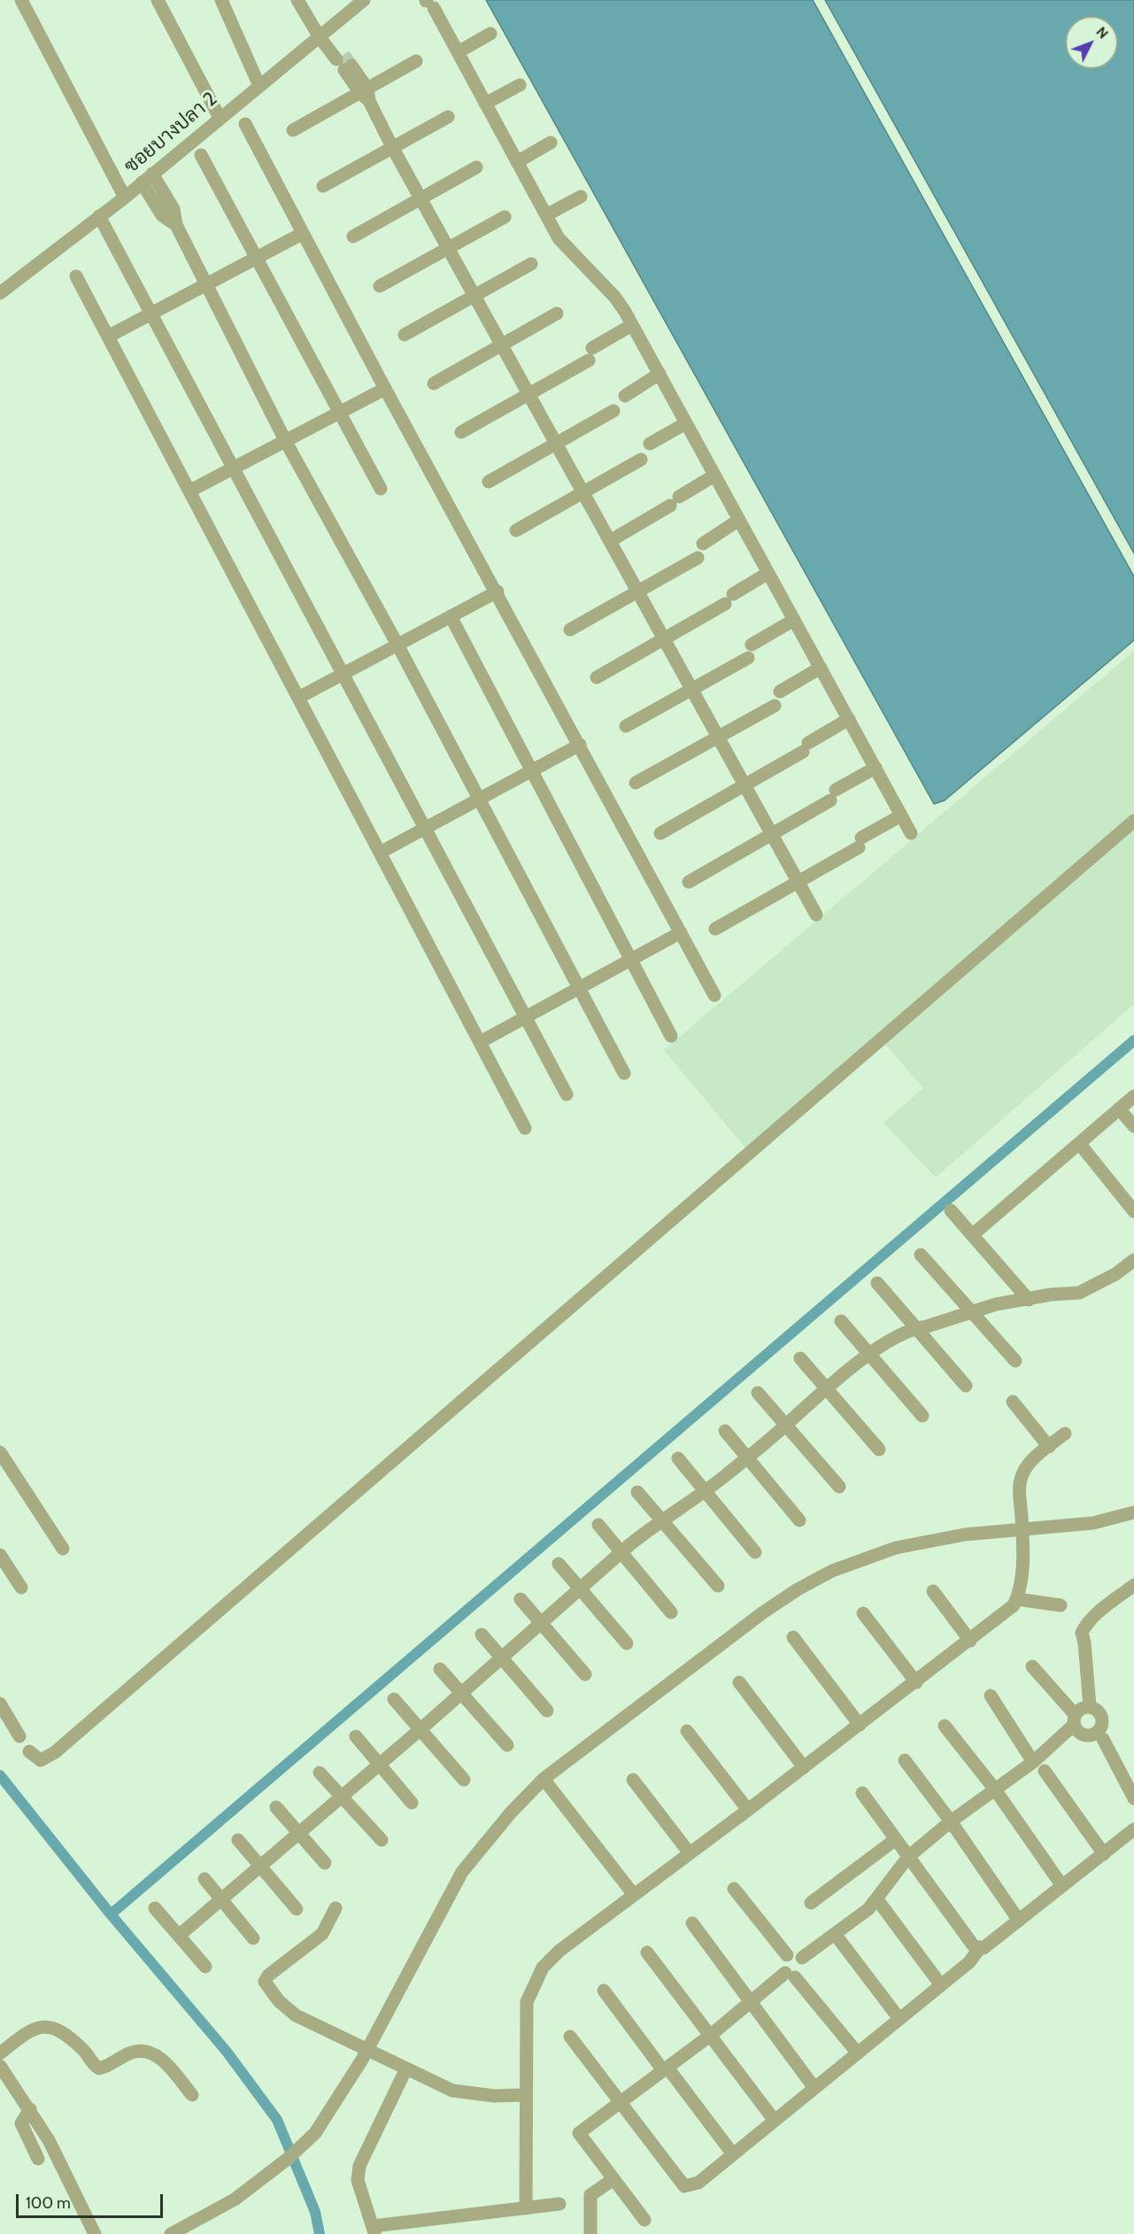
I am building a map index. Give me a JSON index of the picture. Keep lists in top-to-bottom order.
{
  "streets": {
    "street": ["ซอยบางปลา 2"]
  },
  "scale_bar": "100 m",
  "north": "top right"
}
